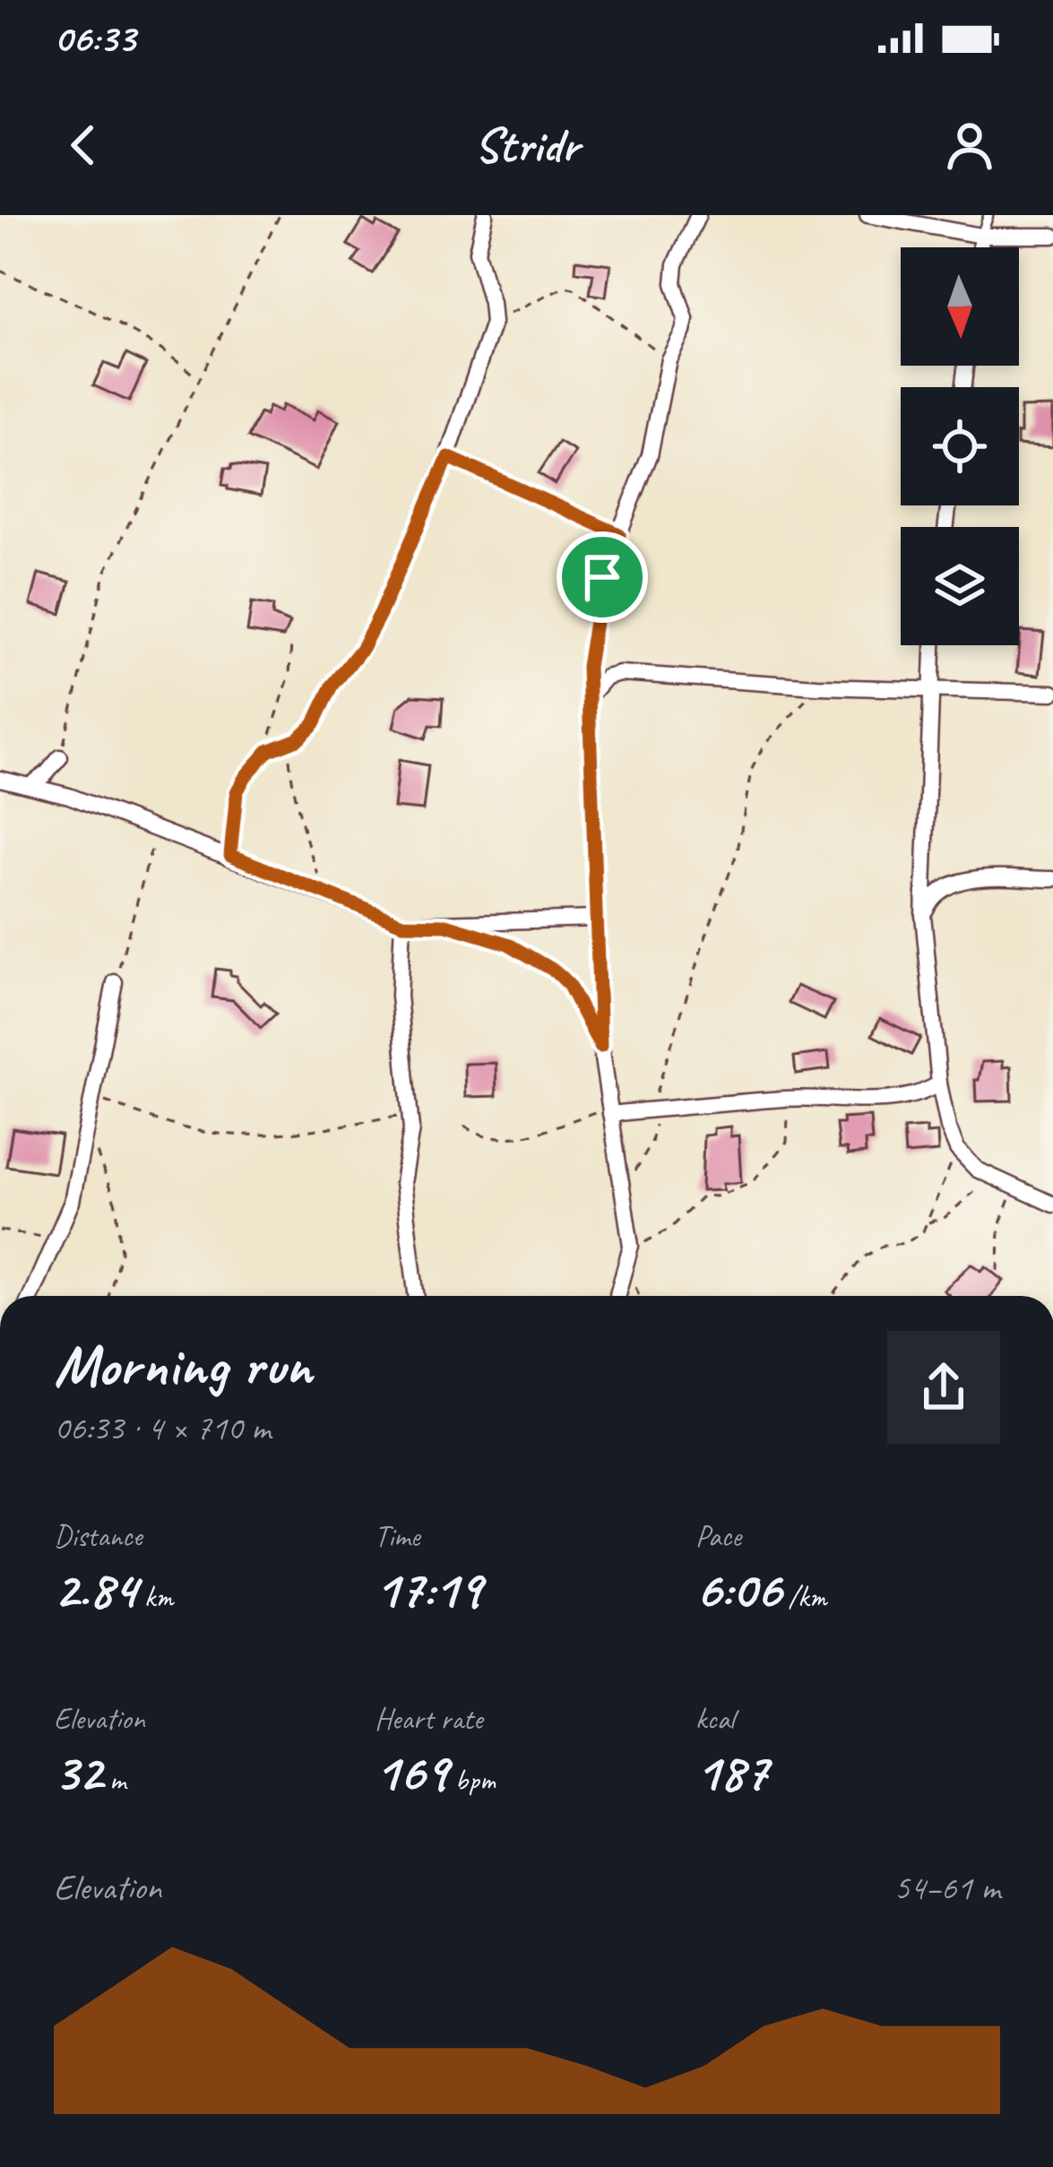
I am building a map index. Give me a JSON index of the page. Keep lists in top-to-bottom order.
{
  "north": "bottom",
  "page": {
    "status": "06:33",
    "header": "Stridr",
    "heading": ["Morning run", "06:33 · 4 × 710 m"],
    "stats": [
      ["Distance", "2.84 km"],
      ["Time", "17:19"],
      ["Pace", "6:06 /km"],
      ["Elevation", "32 m"],
      ["Heart rate", "169 bpm"],
      ["kcal", "187"]
    ],
    "chart": ["Elevation", "54–61 m"]
  }
}
